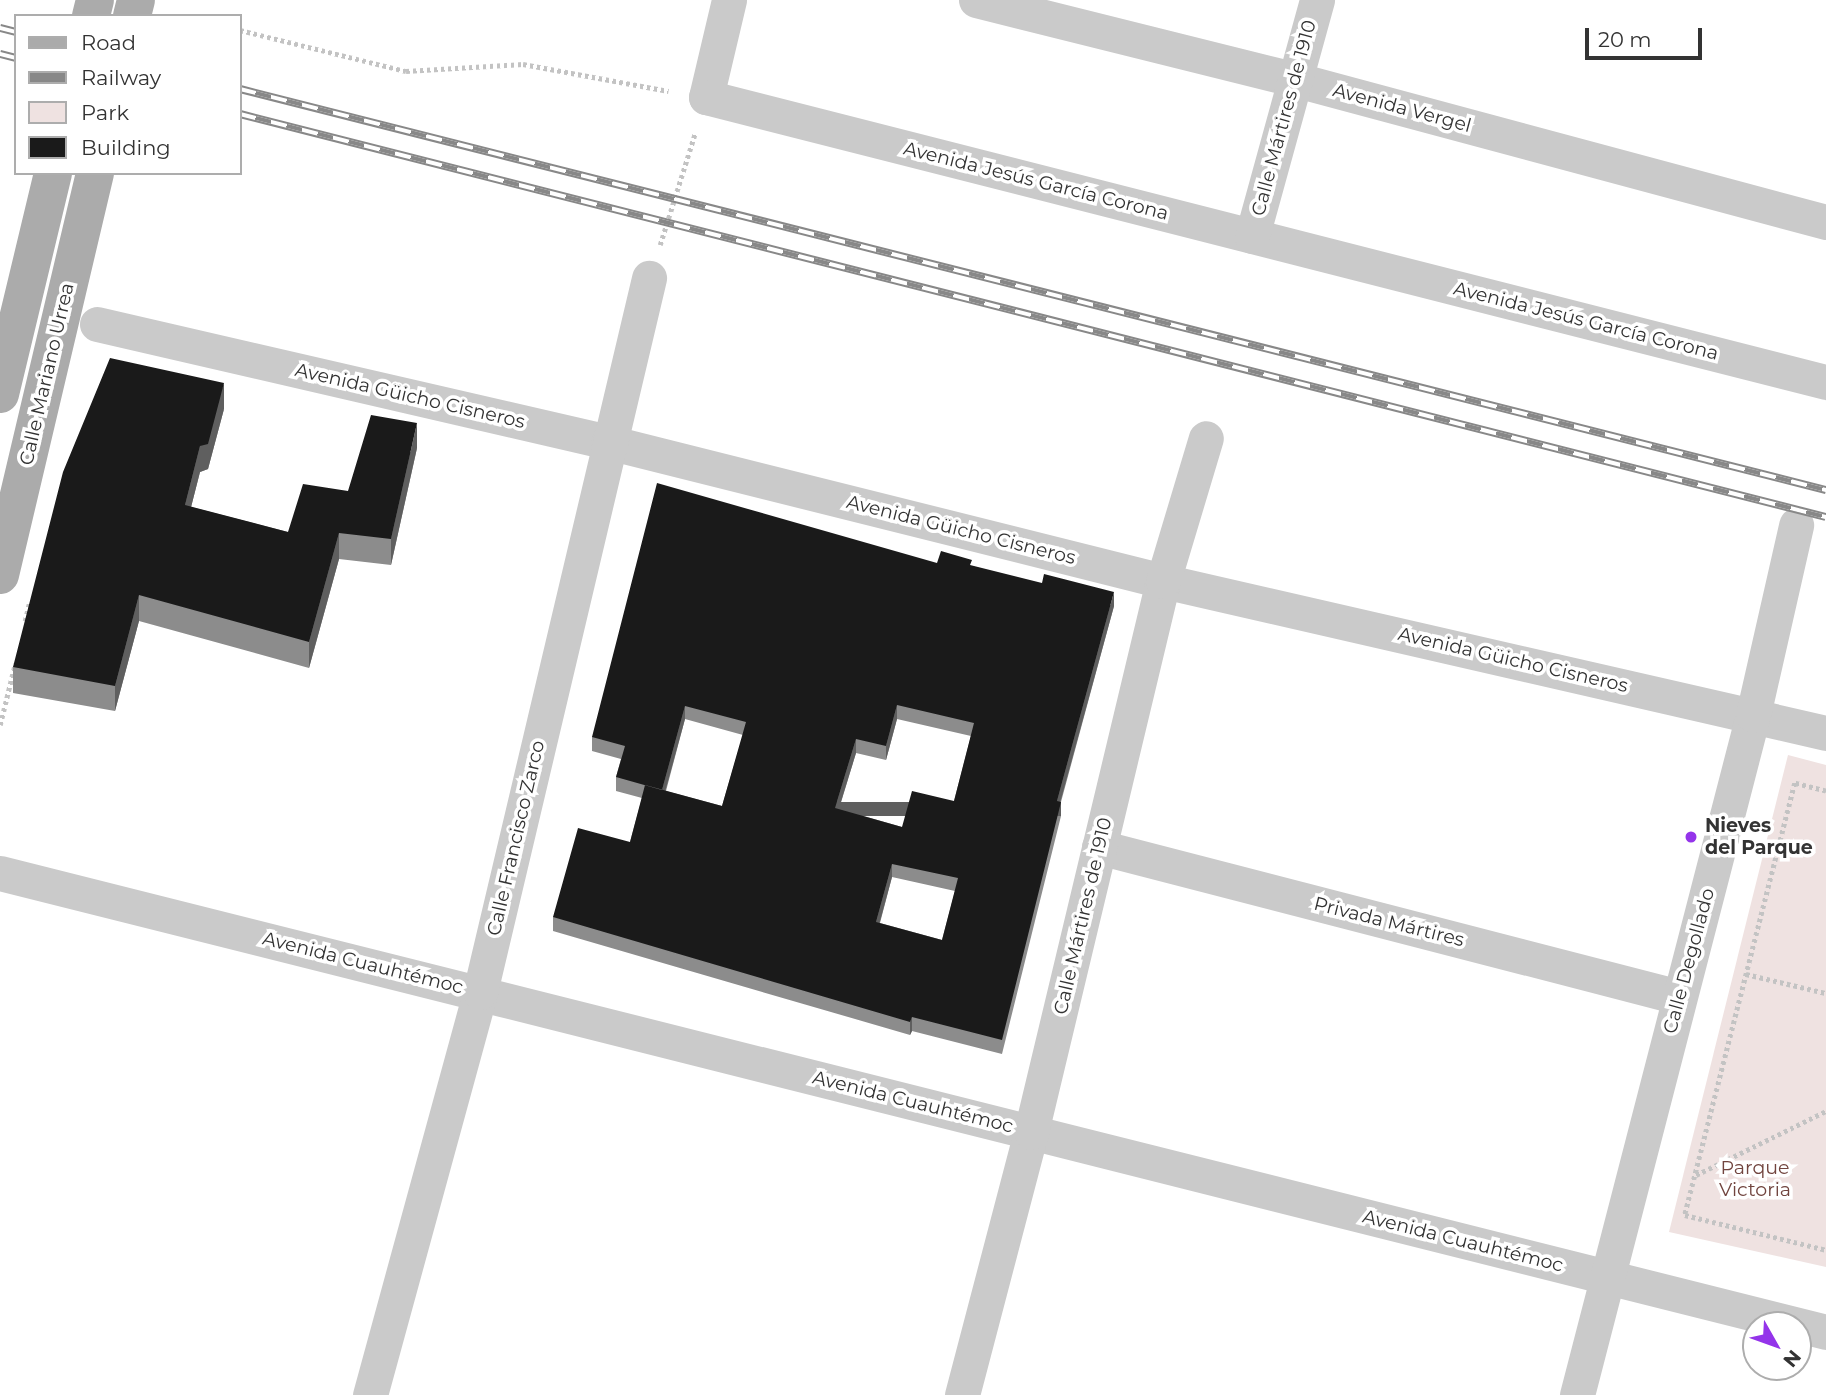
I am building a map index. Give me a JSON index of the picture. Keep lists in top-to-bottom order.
{
  "streets": {
    "main road": ["Calle Mariano Urrea"],
    "street": [
      "Avenida Vergel",
      "Calle Mártires de 1910",
      "Avenida Jesús García Corona",
      "Avenida Güicho Cisneros",
      "Calle Francisco Zarco",
      "Privada Mártires",
      "Calle Degollado",
      "Avenida Cuauhtémoc"
    ]
  },
  "crossings": [
    ["Avenida Vergel", "Calle Mártires de 1910"],
    ["Calle Mártires de 1910", "Avenida Jesús García Corona"],
    ["Calle Mártires de 1910", "Avenida Güicho Cisneros"],
    ["Calle Mártires de 1910", "Privada Mártires"],
    ["Calle Mártires de 1910", "Avenida Cuauhtémoc"],
    ["Avenida Güicho Cisneros", "Calle Francisco Zarco"],
    ["Avenida Güicho Cisneros", "Calle Degollado"],
    ["Calle Francisco Zarco", "Avenida Cuauhtémoc"],
    ["Privada Mártires", "Calle Degollado"],
    ["Calle Degollado", "Avenida Cuauhtémoc"]
  ],
  "parks": ["Parque Victoria"],
  "places": ["Nieves del Parque"],
  "legend": [
    "Road",
    "Railway",
    "Park",
    "Building"
  ],
  "scale_bar": "20 m",
  "north": "bottom right"
}
